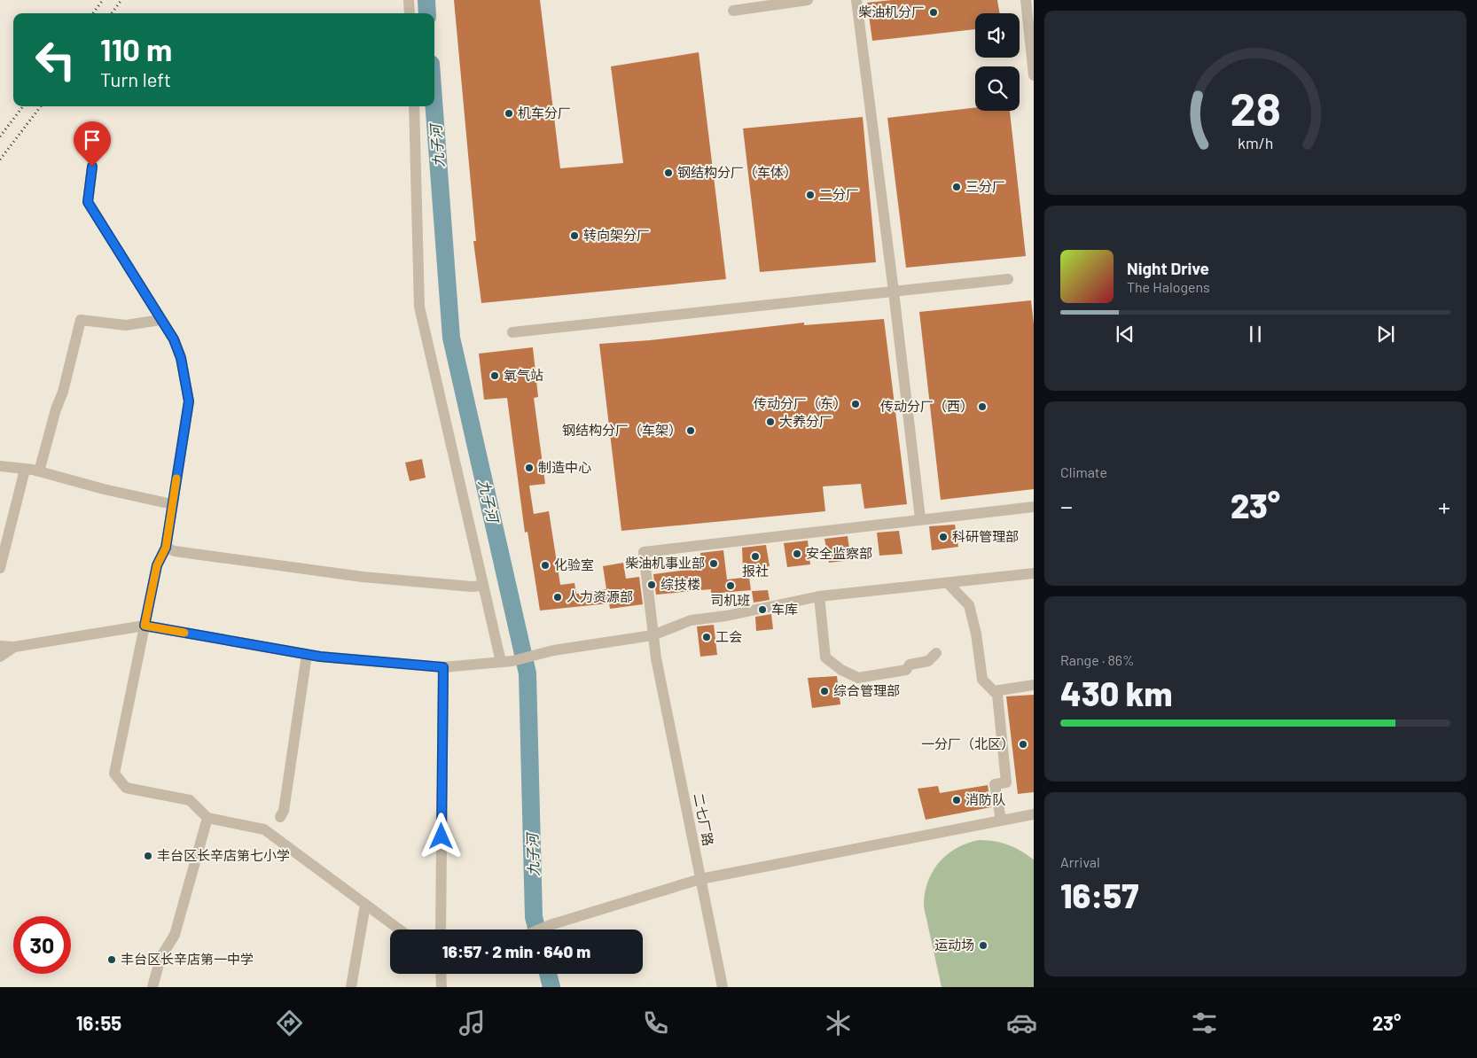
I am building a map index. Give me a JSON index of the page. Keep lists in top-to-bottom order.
{
  "streets": {
    "street": ["二七厂路"]
  },
  "water": ["九子河"],
  "places": [
    "柴油机分厂",
    "机车分厂",
    "钢结构分厂（车体）",
    "三分厂",
    "二分厂",
    "转向架分厂",
    "氧气站",
    "传动分厂（东）",
    "传动分厂（西）",
    "大养分厂",
    "钢结构分厂（车架）",
    "制造中心",
    "科研管理部",
    "安全监察部",
    "报社",
    "柴油机事业部",
    "化验室",
    "综技楼",
    "司机班",
    "人力资源部",
    "车库",
    "工会",
    "综合管理部",
    "一分厂（北区）",
    "消防队",
    "丰台区长辛店第七小学",
    "运动场",
    "丰台区长辛店第一中学"
  ],
  "page": {
    "turn": ["110 m", "Turn left"],
    "song": ["Night Drive", "The Halogens"],
    "tile": [
      "Climate",
      ["Range · 86%", "430 km"],
      ["Arrival", "16:57"]
    ],
    "heat": ["−", "23°", "+"],
    "limit": "30",
    "trip": "16:57 · 2 min · 640 m",
    "tabs": ["16:55", "23°"],
    "gauge": ["28", "km/h"]
  }
}
